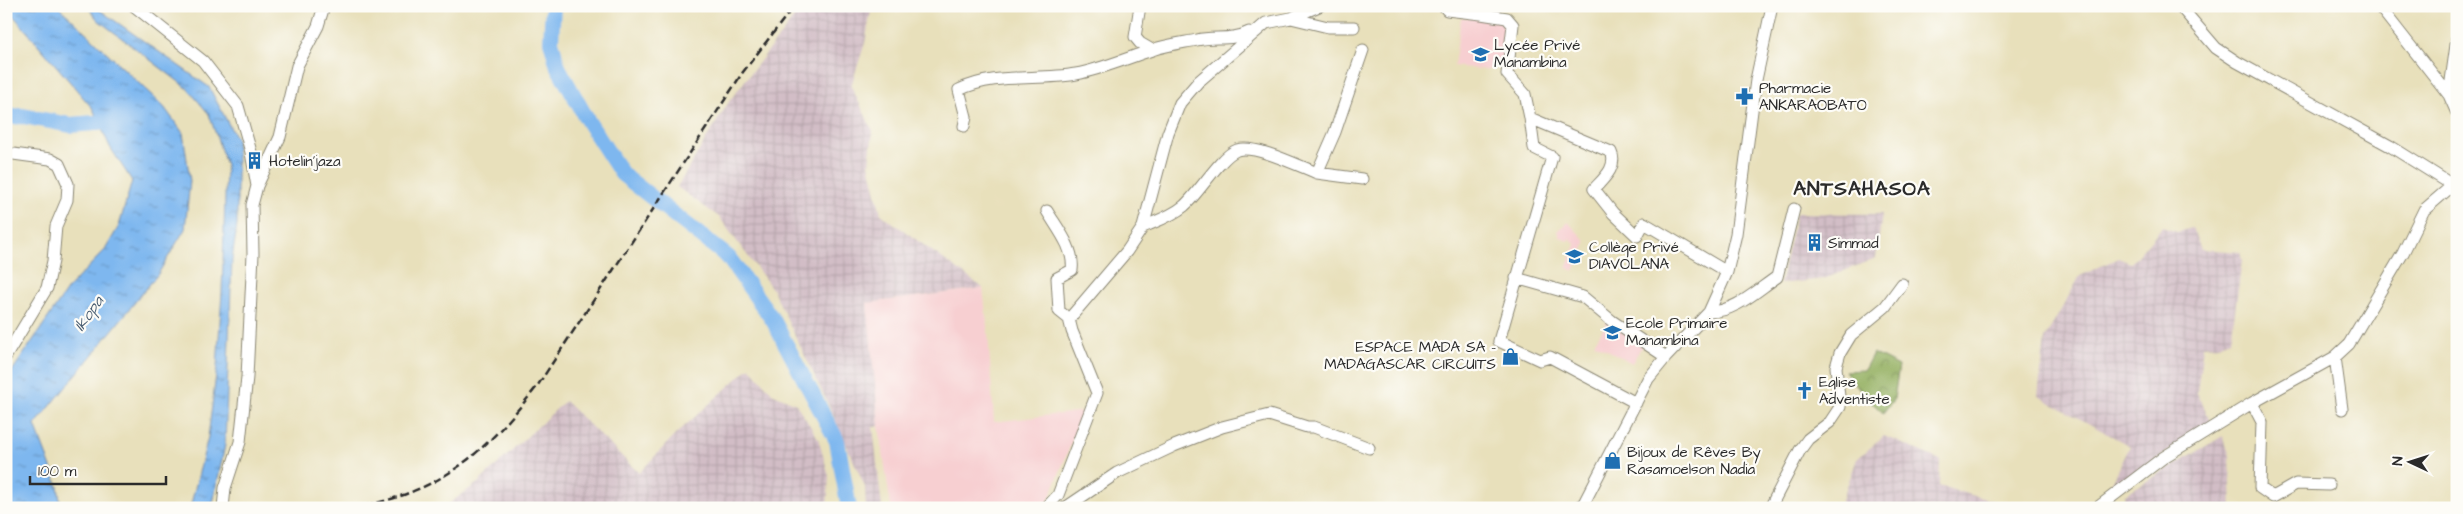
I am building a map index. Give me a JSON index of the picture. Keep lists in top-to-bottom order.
{
  "districts": ["ANTSAHASOA"],
  "water": ["Ikopa"],
  "places": {
    "school or university": ["Lycée Privé Manambina", "Collège Privé DIAVOLANA", "Ecole Primaire Manambina"],
    "pharmacy": ["Pharmacie ANKARAOBATO"],
    "building": ["Hotelin'jaza", "Simmad"],
    "shop": ["ESPACE MADA SA - MADAGASCAR CIRCUITS", "Bijoux de Rêves By Rasamoelson Nadia"],
    "church": ["Eglise Adventiste"]
  },
  "scale_bar": "100 m",
  "north": "left"
}
